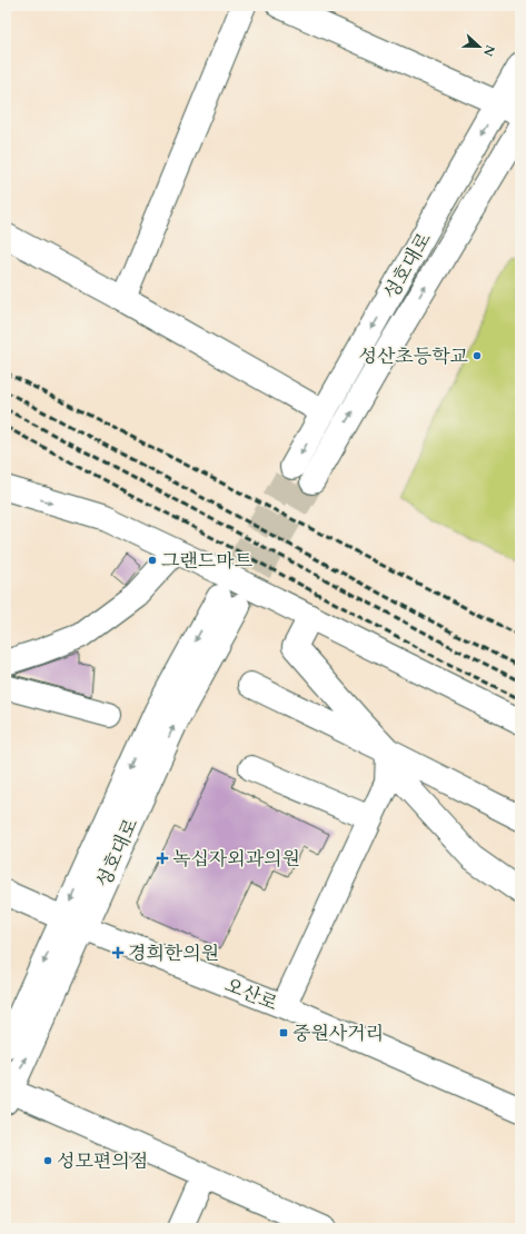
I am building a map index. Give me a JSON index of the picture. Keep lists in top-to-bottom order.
{
  "streets": {
    "street": ["성호대로", "오산로"]
  },
  "crossings": [
    ["성호대로", "오산로"]
  ],
  "places": {
    "other": ["성산초등학교", "그랜드마트", "성모편의점"],
    "health": ["녹십자외과의원", "경희한의원"],
    "transit": ["중원사거리"]
  },
  "north": "right"
}
